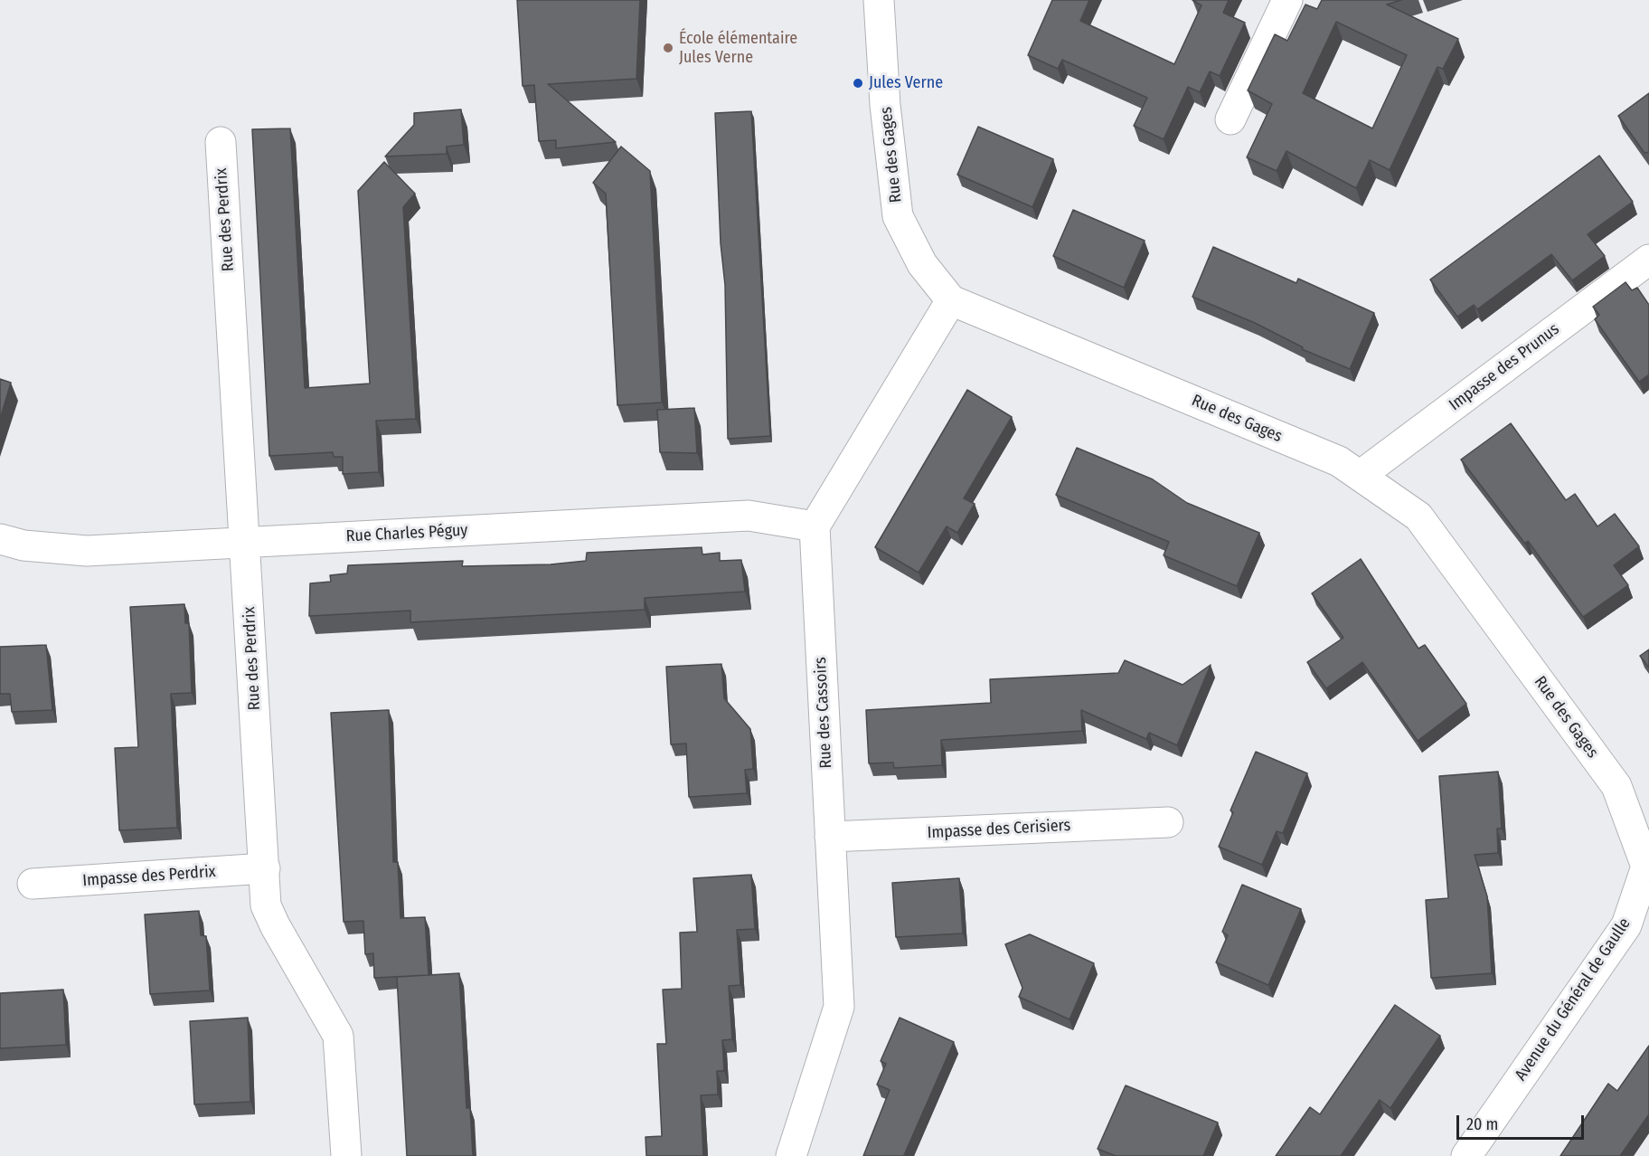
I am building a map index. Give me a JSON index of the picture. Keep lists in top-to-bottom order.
{
  "streets": {
    "street": [
      "Rue des Gages",
      "Rue des Perdrix",
      "Impasse des Prunus",
      "Rue Charles Péguy",
      "Rue des Cassoirs",
      "Impasse des Cerisiers",
      "Impasse des Perdrix",
      "Avenue du Général de Gaulle"
    ]
  },
  "crossings": [
    ["Rue des Gages", "Impasse des Prunus"],
    ["Rue des Gages", "Avenue du Général de Gaulle"],
    ["Rue des Perdrix", "Rue Charles Péguy"],
    ["Rue des Perdrix", "Impasse des Perdrix"],
    ["Rue Charles Péguy", "Rue des Cassoirs"],
    ["Rue des Cassoirs", "Impasse des Cerisiers"]
  ],
  "places": ["École élémentaire Jules Verne", "Jules Verne"],
  "scale_bar": "20 m"
}
